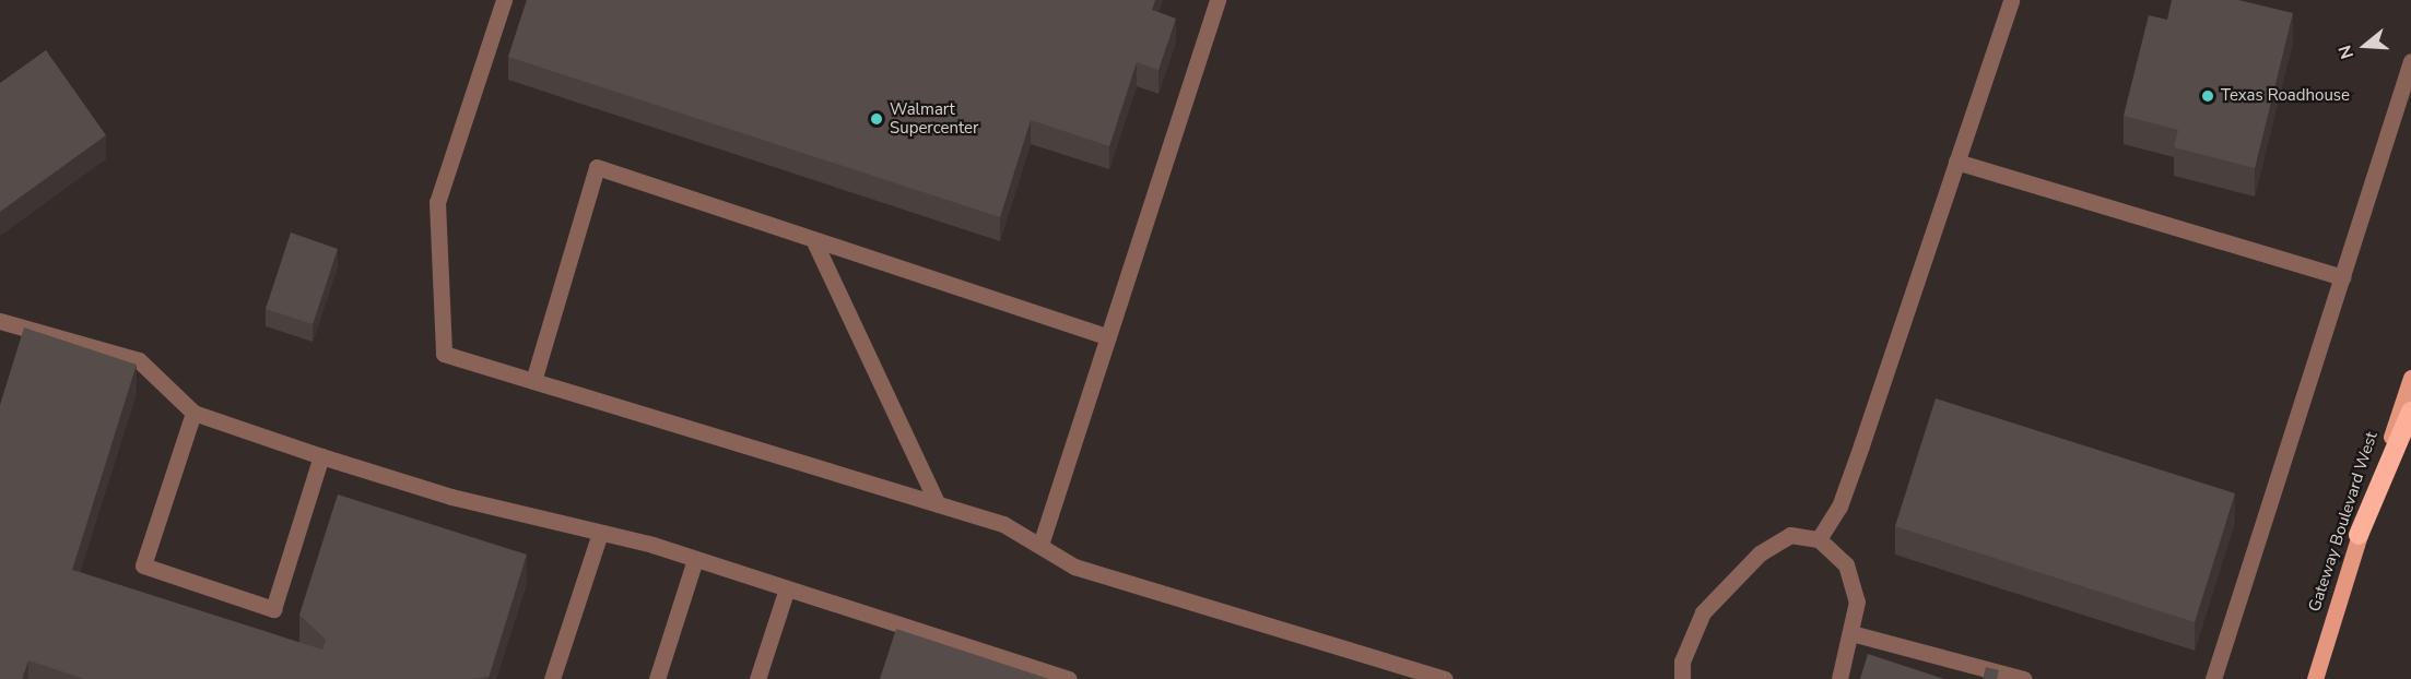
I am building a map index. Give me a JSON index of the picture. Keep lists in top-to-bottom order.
{
  "streets": {
    "main road": ["Gateway Boulevard West"]
  },
  "places": ["Texas Roadhouse", "Walmart Supercenter"],
  "north": "left"
}
